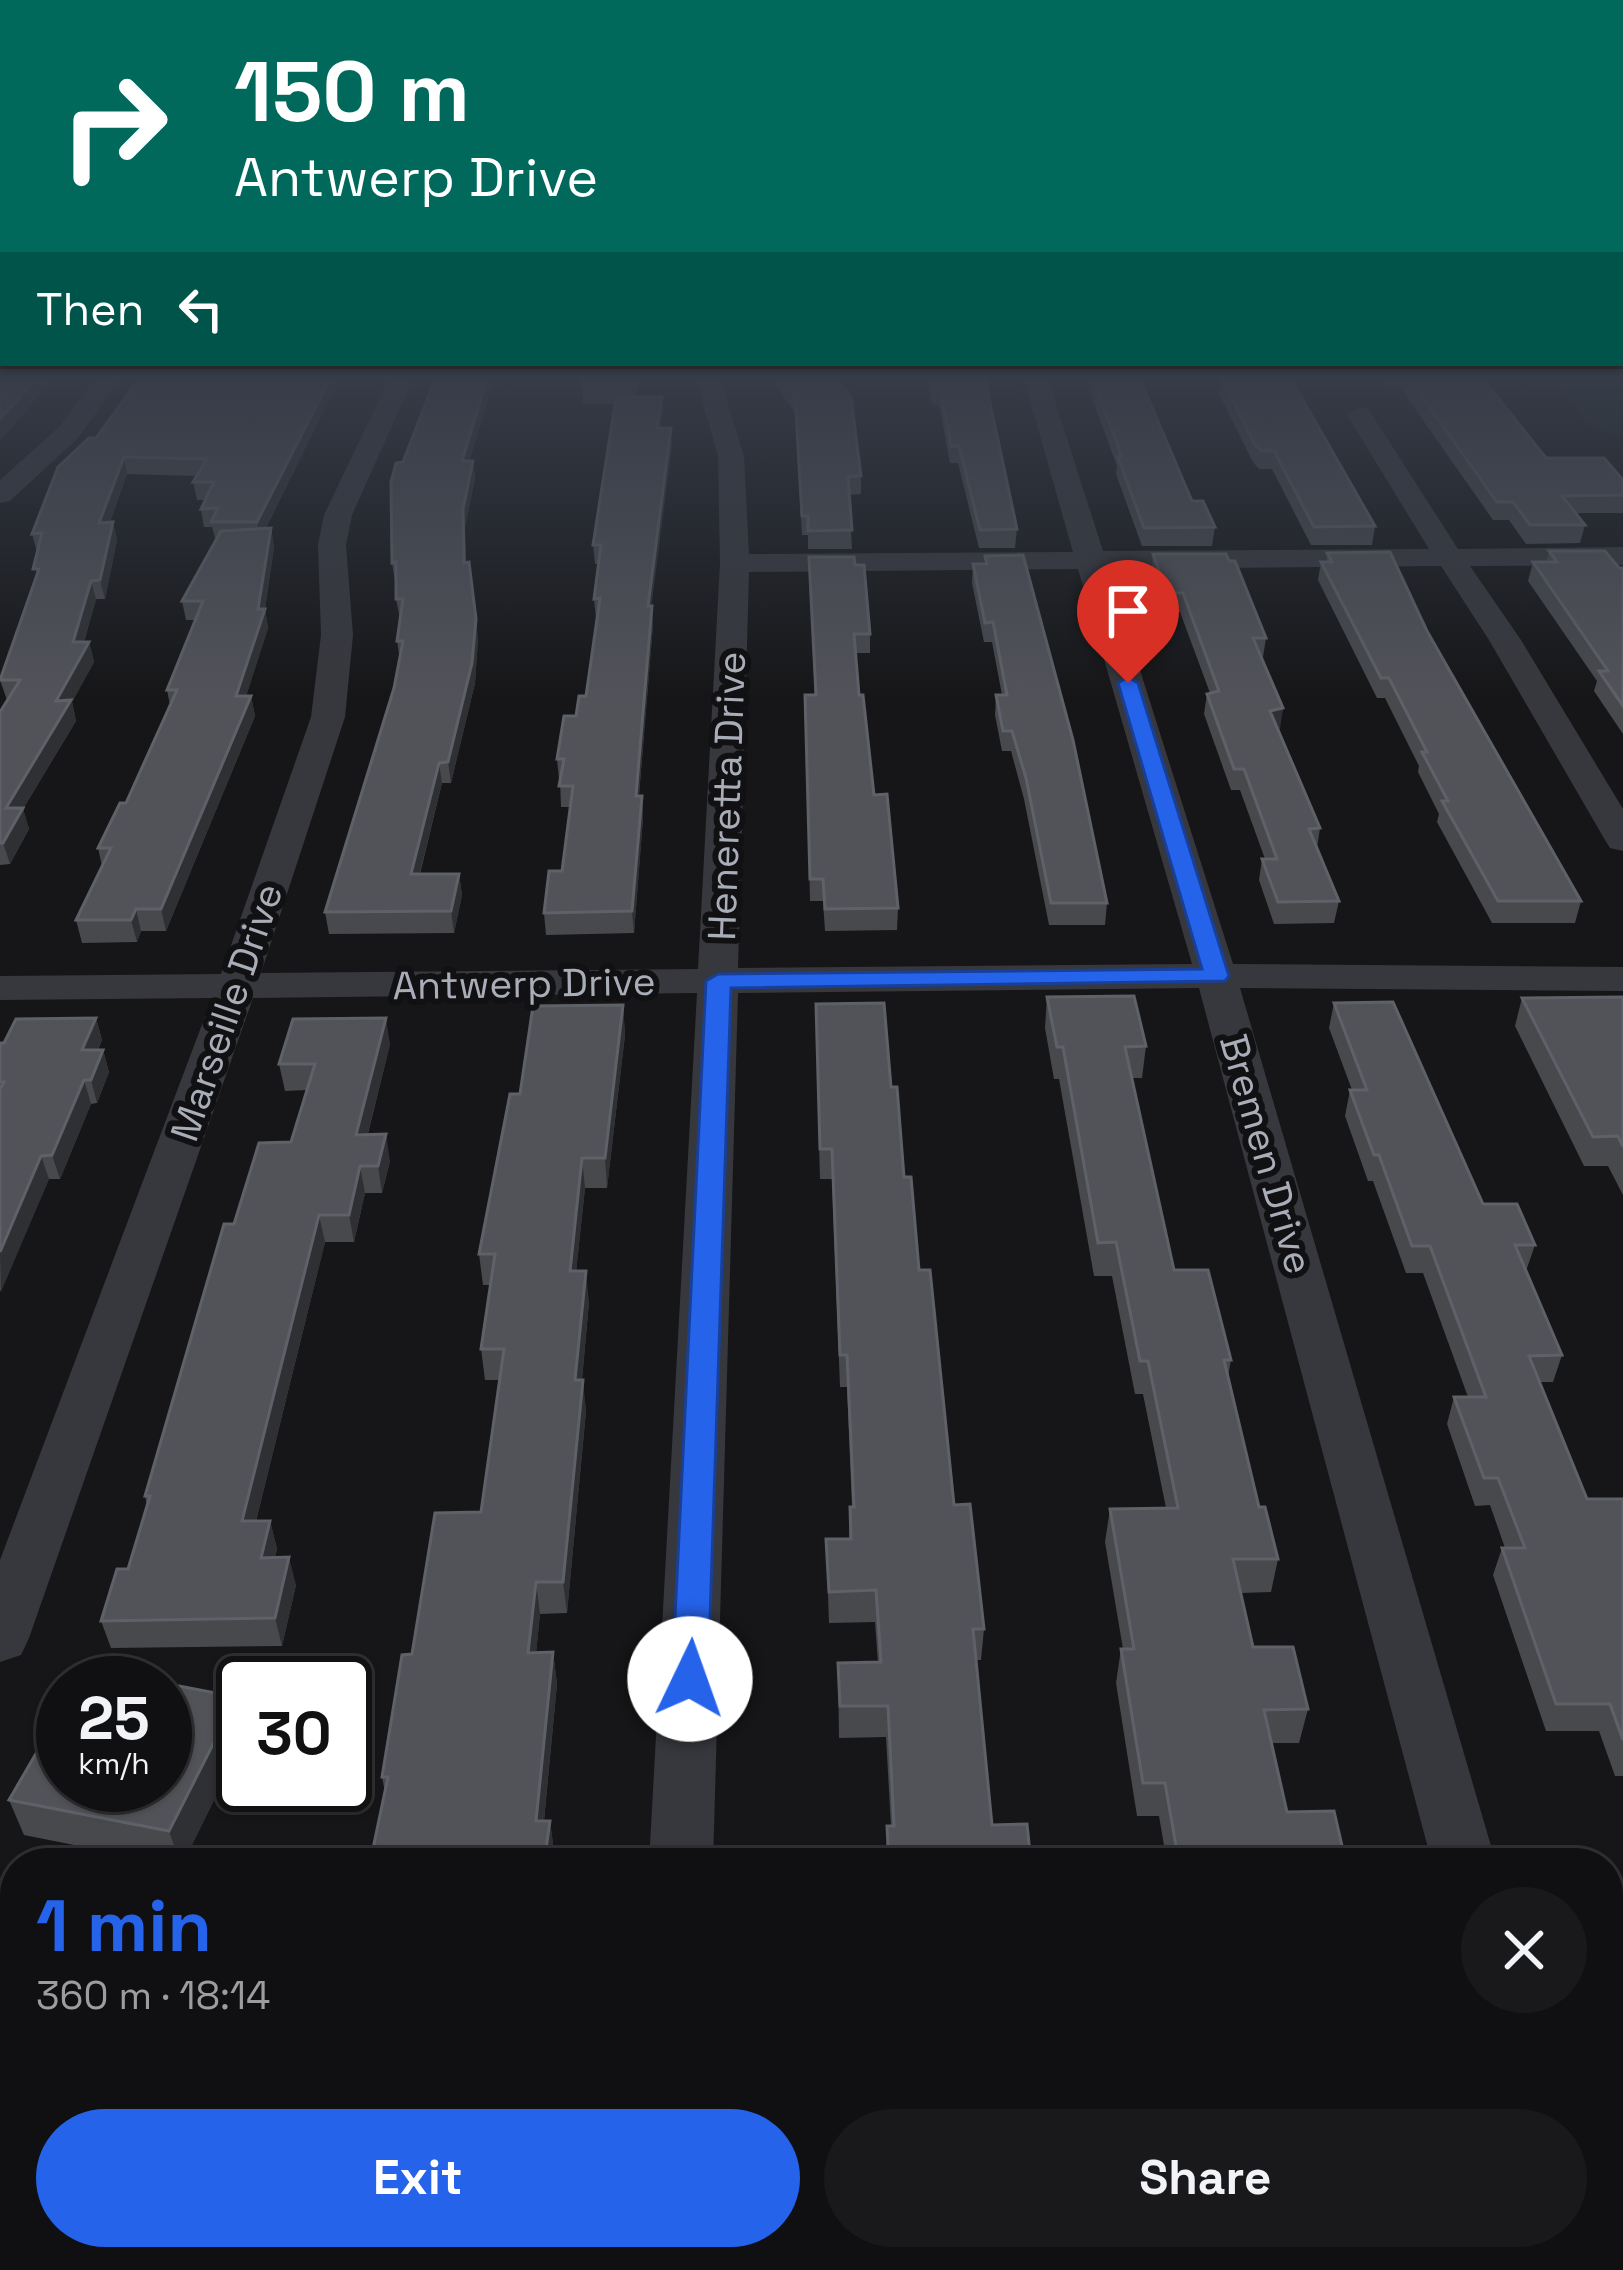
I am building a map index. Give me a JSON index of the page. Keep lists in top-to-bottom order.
{
  "streets": {
    "street": [
      "Heneretta Drive",
      "Antwerp Drive",
      "Marseille Drive",
      "Bremen Drive"
    ]
  },
  "crossings": [
    ["Heneretta Drive", "Antwerp Drive"],
    ["Antwerp Drive", "Marseille Drive"],
    ["Antwerp Drive", "Bremen Drive"]
  ],
  "page": {
    "turn": ["150 m", "Antwerp Drive"],
    "then": "Then",
    "speed": "25 km/h",
    "limit": "30",
    "heading": ["1 min", "360 m · 18:14"],
    "buttons": ["Exit", "Share"]
  }
}
